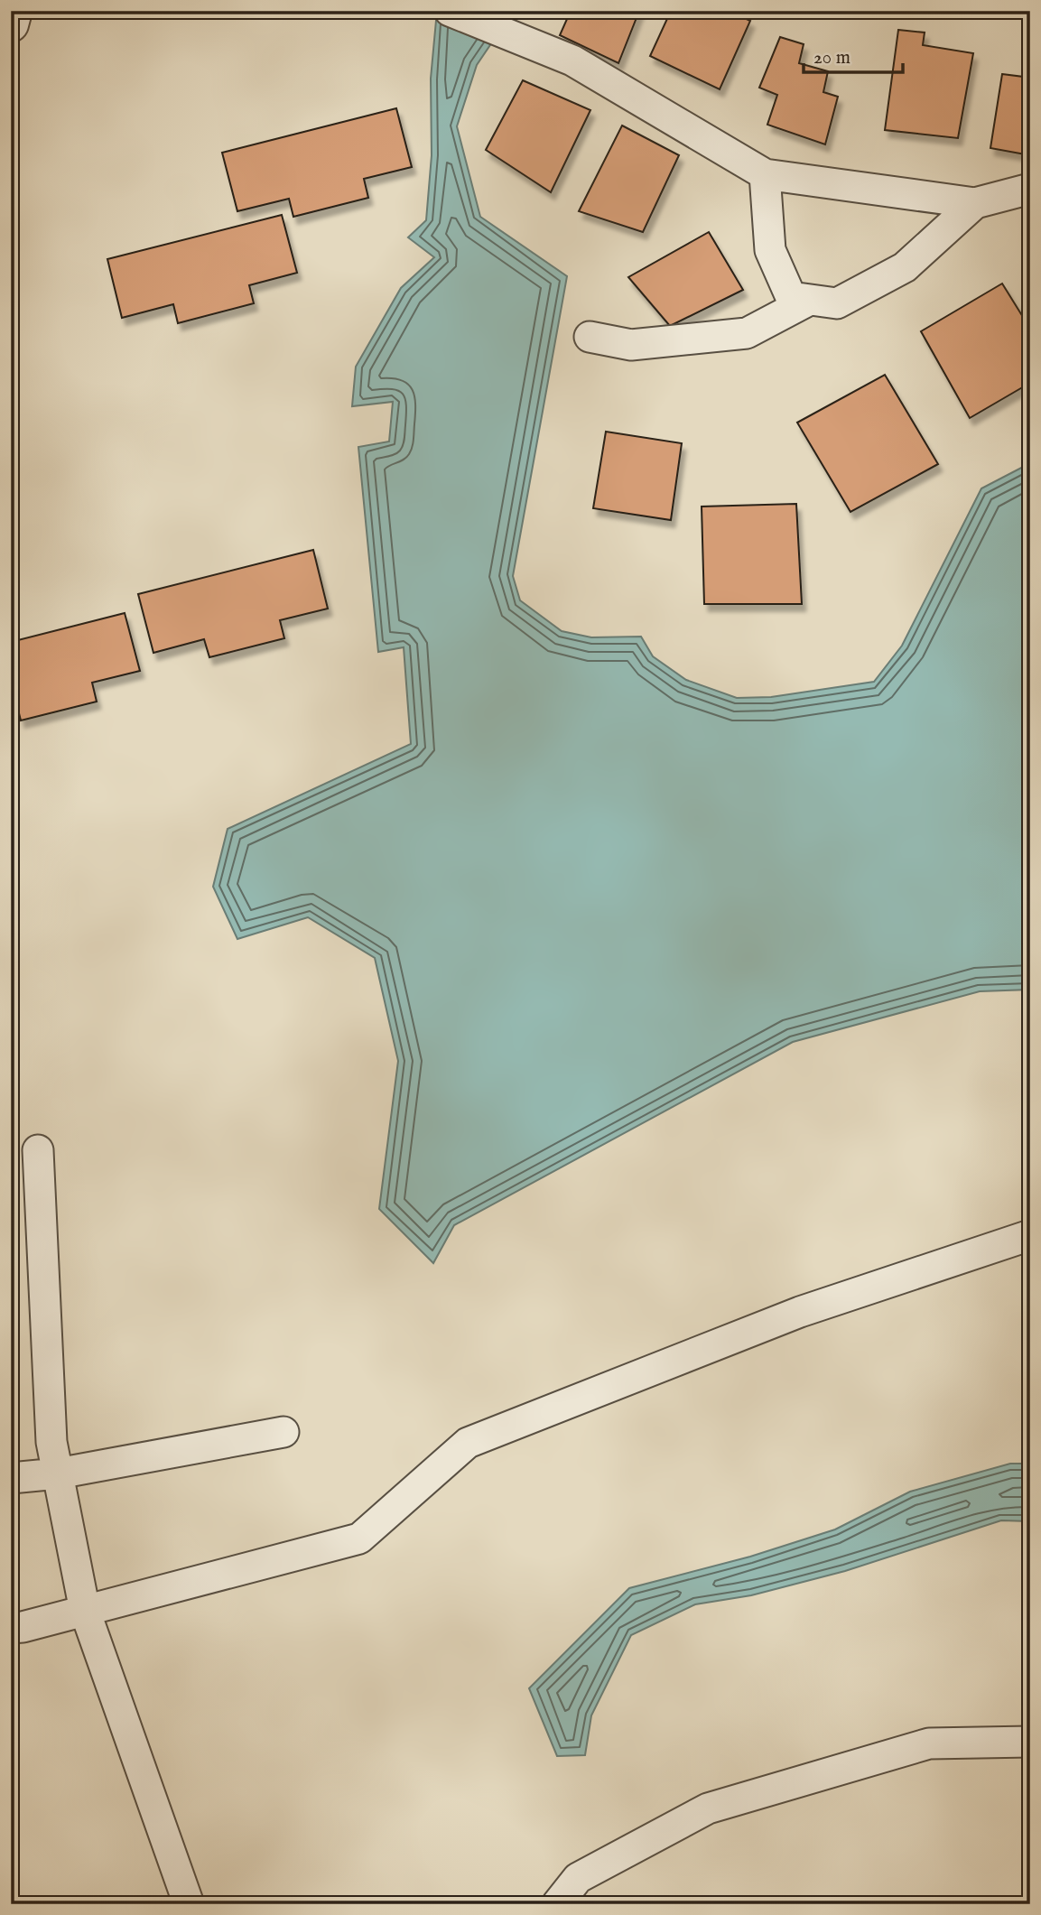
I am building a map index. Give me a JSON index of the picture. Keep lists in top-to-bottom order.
{
  "scale_bar": "20 m"
}
